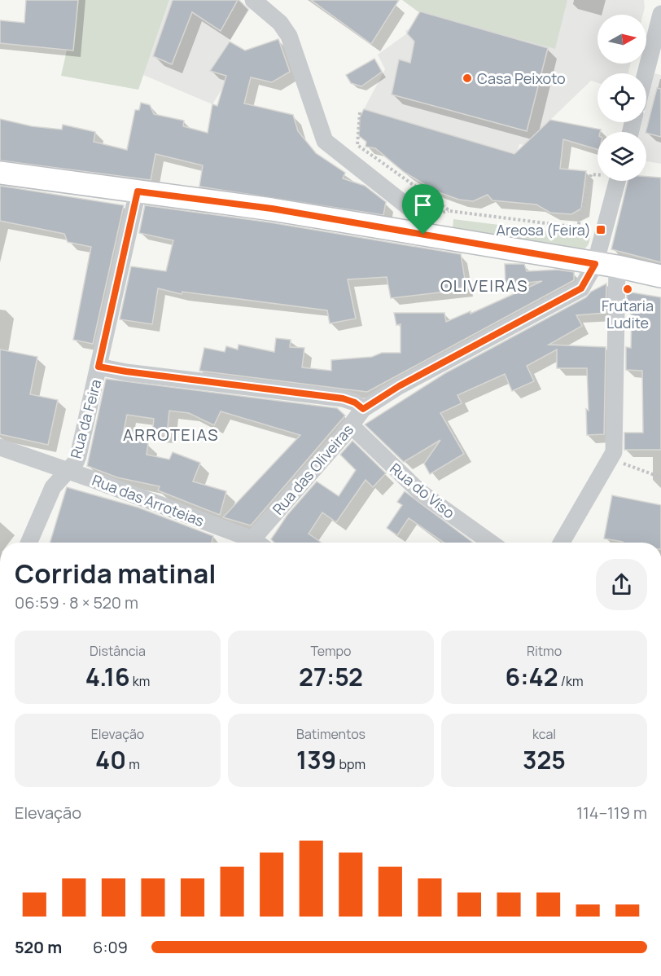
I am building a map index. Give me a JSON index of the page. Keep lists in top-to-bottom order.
{
  "streets": {
    "street": [
      "Rua da Feira",
      "Rua das Oliveiras",
      "Rua do Viso",
      "Rua das Arroteias"
    ]
  },
  "crossings": [
    ["Rua da Feira", "Rua das Arroteias"],
    ["Rua das Oliveiras", "Rua do Viso"]
  ],
  "districts": ["OLIVEIRAS", "ARROTEIAS"],
  "places": {
    "other": ["Casa Peixoto", "Frutaria Ludite"],
    "transit": ["Areosa (Feira)"]
  },
  "north": "right",
  "page": {
    "heading": ["Corrida matinal", "06:59 · 8 × 520 m"],
    "stats": [
      ["Distância", "4.16 km"],
      ["Tempo", "27:52"],
      ["Ritmo", "6:42 /km"],
      ["Elevação", "40 m"],
      ["Batimentos", "139 bpm"],
      ["kcal", "325"]
    ],
    "chart": ["Elevação", "114–119 m"],
    "list": [
      {
        "name": "520 m",
        "note": "6:09"
      }
    ]
  }
}
